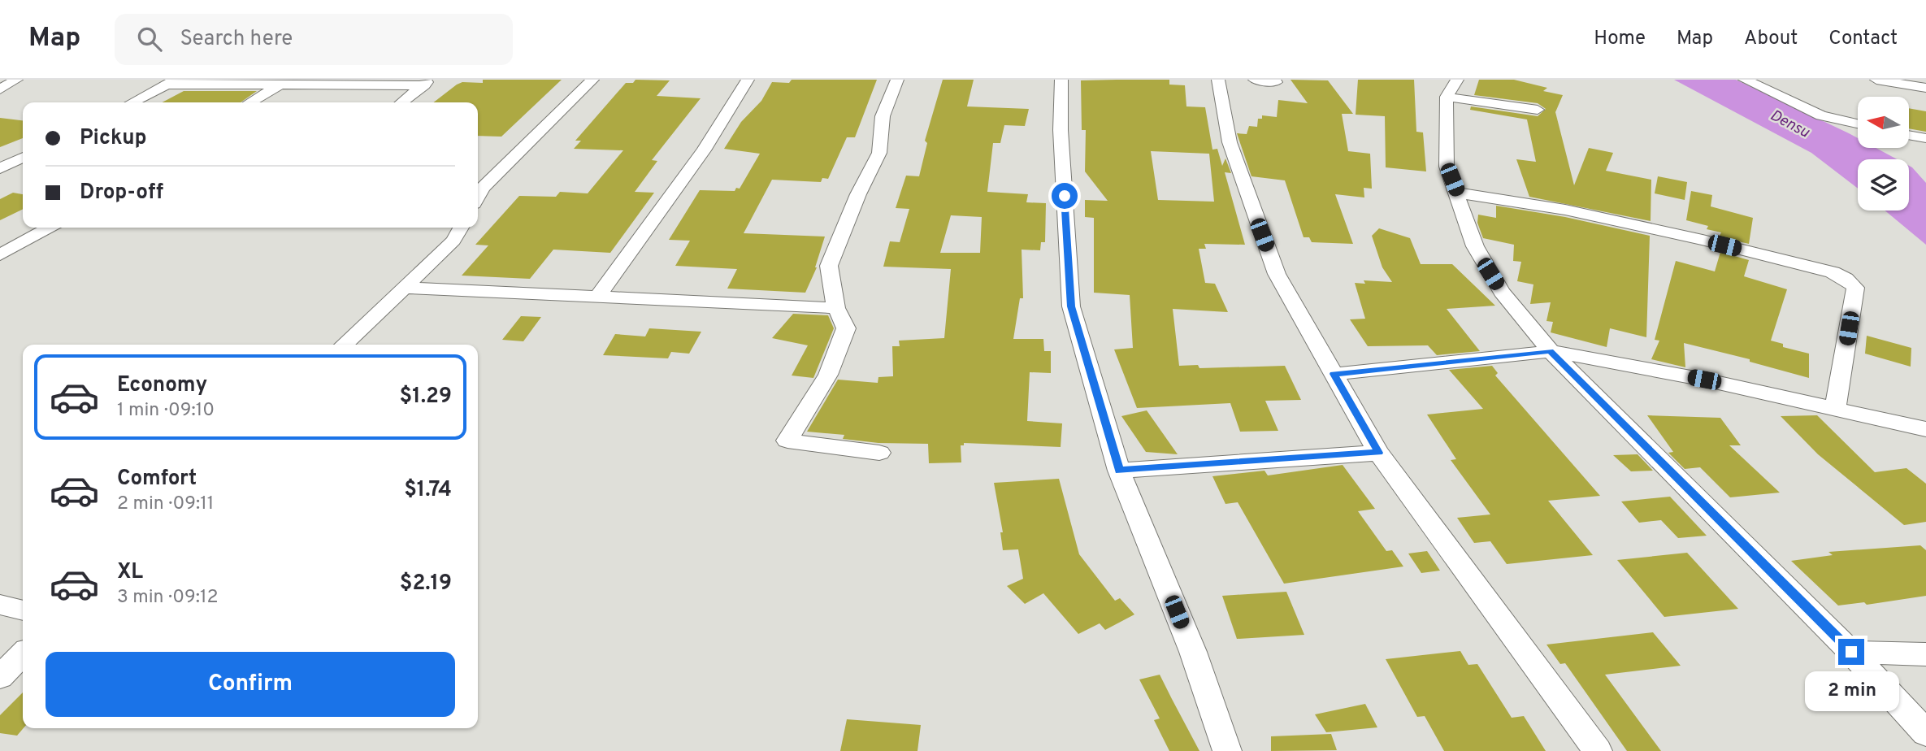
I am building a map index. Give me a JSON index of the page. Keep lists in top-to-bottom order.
{
  "water": ["Densu"],
  "north": "left",
  "page": {
    "header": "Map",
    "search": "Search here",
    "nav": [
      "Home",
      "Map",
      "About",
      "Contact"
    ],
    "banner": ["Pickup", "Drop-off"],
    "list": [
      {
        "name": "Economy",
        "note": "1 min · 09:10",
        "value": "$1.29"
      },
      {
        "name": "Comfort",
        "note": "2 min · 09:11",
        "value": "$1.74"
      },
      {
        "name": "XL",
        "note": "3 min · 09:12",
        "value": "$2.19"
      }
    ],
    "buttons": "Confirm",
    "bubble": "2 min"
  }
}
